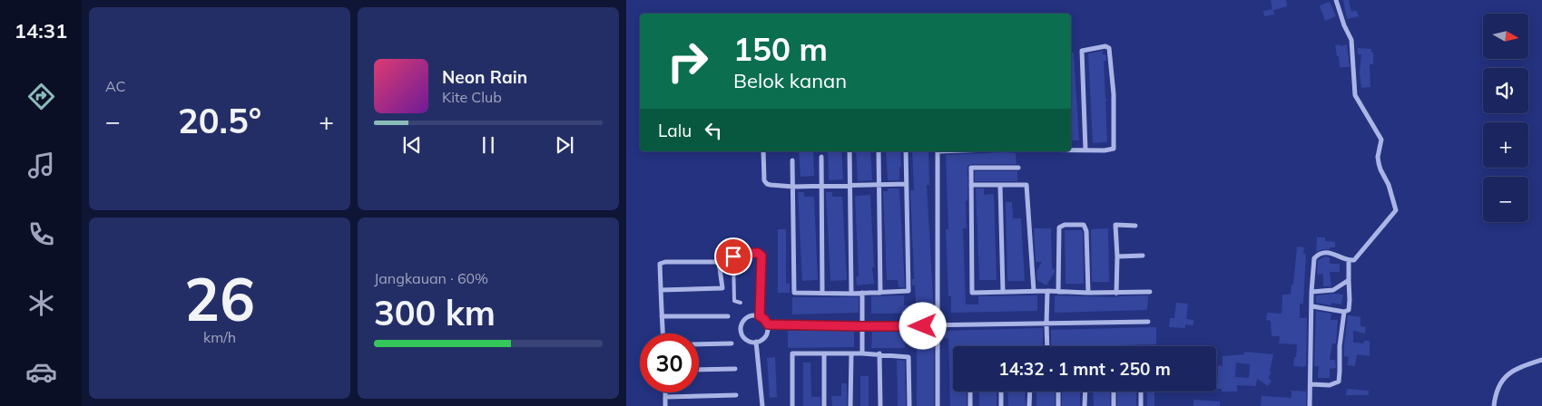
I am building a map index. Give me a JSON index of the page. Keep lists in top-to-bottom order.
{
  "north": "right",
  "page": {
    "tabs": "14:31",
    "tile": [
      "AC",
      ["26", "km/h"],
      ["Jangkauan · 60%", "300 km"]
    ],
    "map_buttons": ["+", "−"],
    "turn": ["150 m", "Belok kanan"],
    "song": ["Neon Rain", "Kite Club"],
    "heat": ["−", "20.5°", "+"],
    "then": "Lalu",
    "limit": "30",
    "trip": "14:32 · 1 mnt · 250 m"
  }
}
